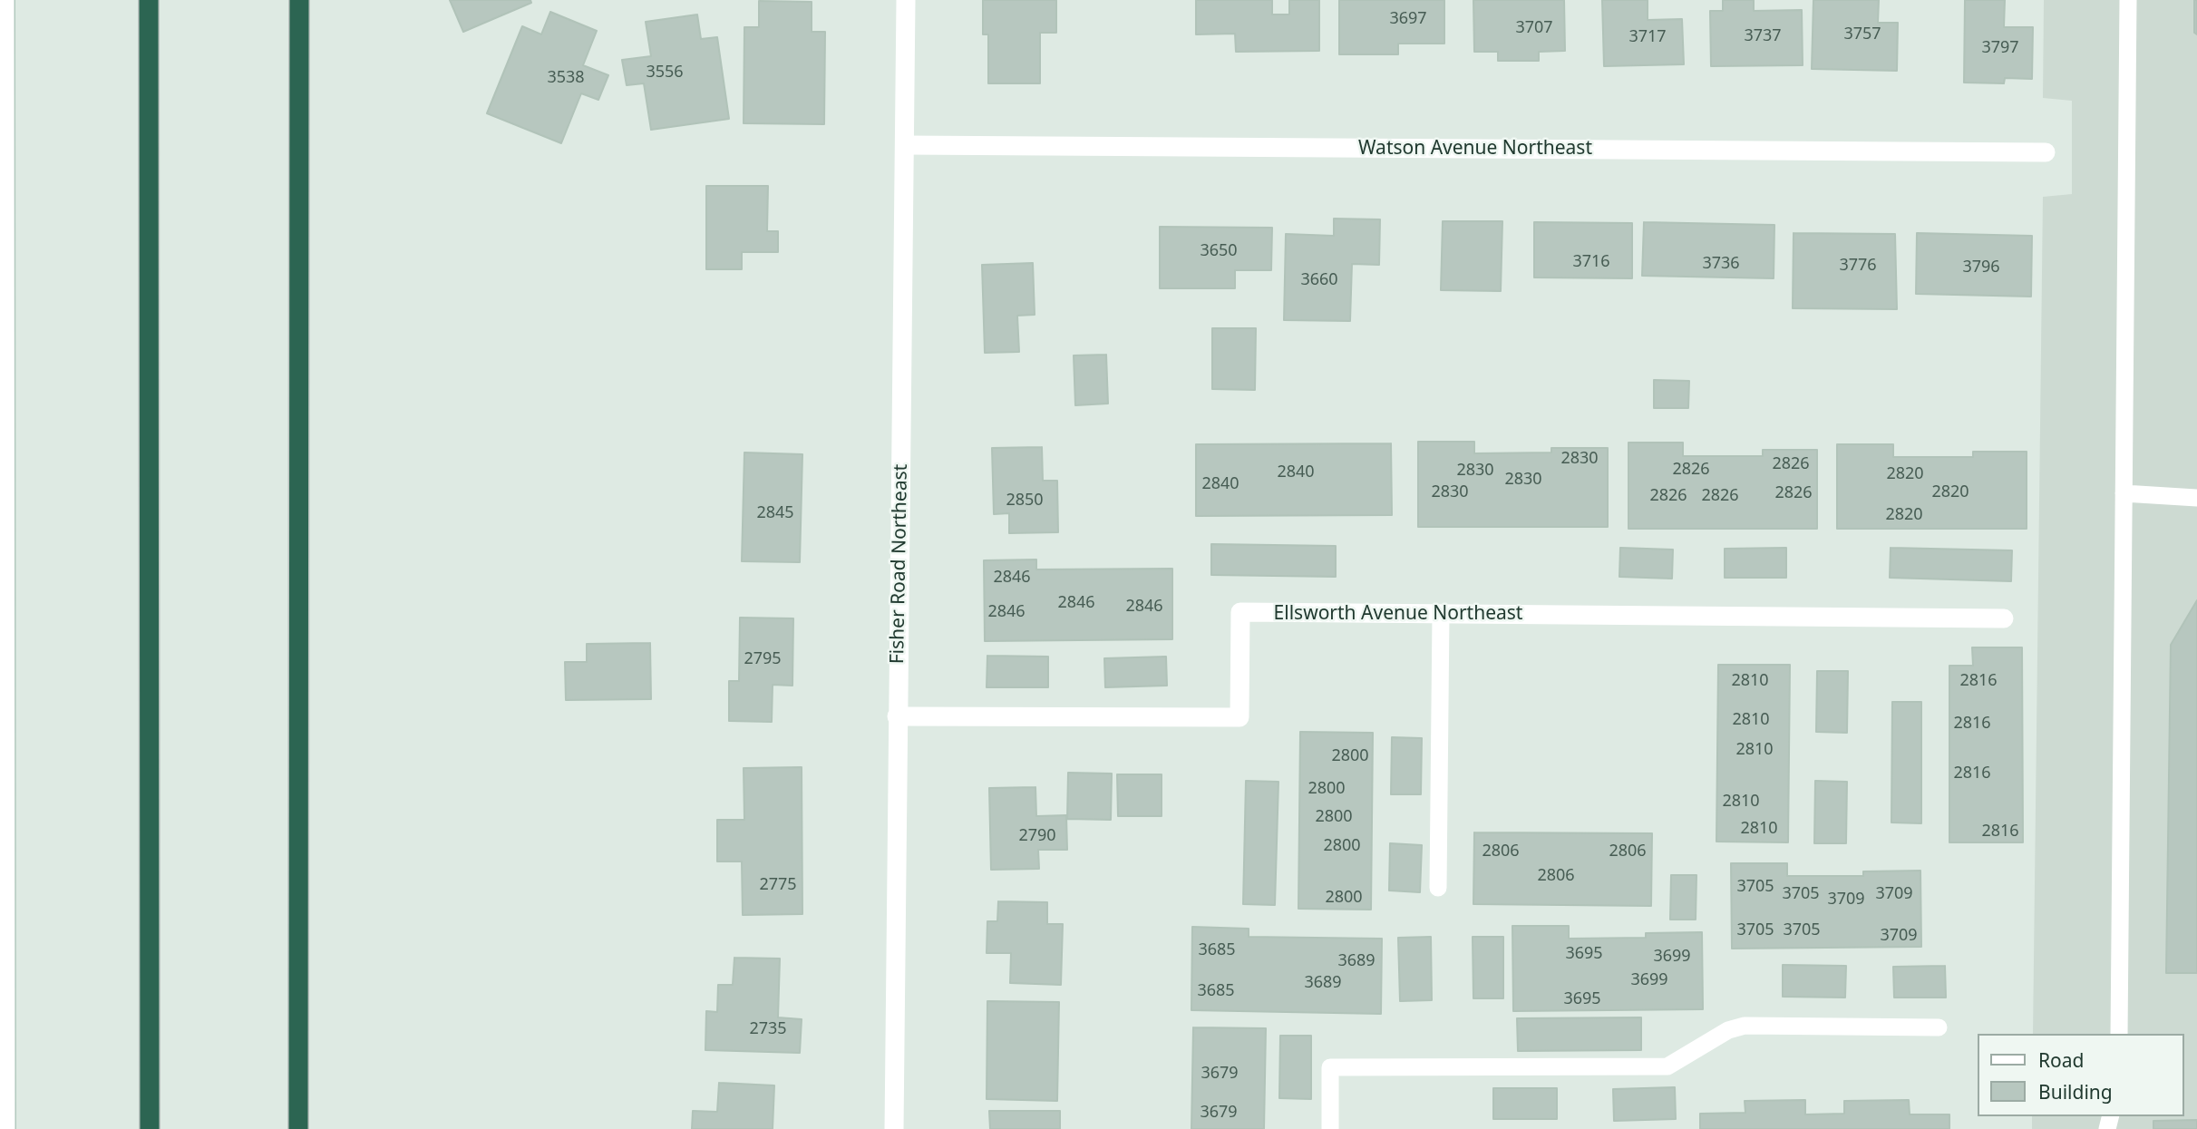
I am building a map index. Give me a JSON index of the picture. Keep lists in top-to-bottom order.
{
  "streets": {
    "street": ["Watson Avenue Northeast", "Fisher Road Northeast", "Ellsworth Avenue Northeast"]
  },
  "crossings": [
    ["Watson Avenue Northeast", "Fisher Road Northeast"],
    ["Fisher Road Northeast", "Ellsworth Avenue Northeast"]
  ],
  "house_numbers": [
    "3697",
    "3707",
    "3757",
    "3737",
    "3717",
    "3797",
    "3556",
    "3538",
    "3650",
    "3716",
    "3736",
    "3776",
    "3796",
    "3660",
    "2830",
    "2826",
    "2826",
    "2830",
    "2840",
    "2820",
    "2830",
    "2840",
    "2830",
    "2820",
    "2826",
    "2826",
    "2826",
    "2850",
    "2845",
    "2820",
    "2846",
    "2846",
    "2846",
    "2846",
    "2795",
    "2810",
    "2816",
    "2810",
    "2816",
    "2810",
    "2800",
    "2816",
    "2800",
    "2810",
    "2800",
    "2810",
    "2816",
    "2790",
    "2800",
    "2806",
    "2806",
    "2806",
    "2775",
    "3705",
    "3705",
    "3709",
    "2800",
    "3709",
    "3705",
    "3705",
    "3709",
    "3685",
    "3695",
    "3699",
    "3689",
    "3699",
    "3689",
    "3685",
    "3695",
    "2735",
    "3679",
    "3679"
  ],
  "legend": ["Road", "Building"]
}
